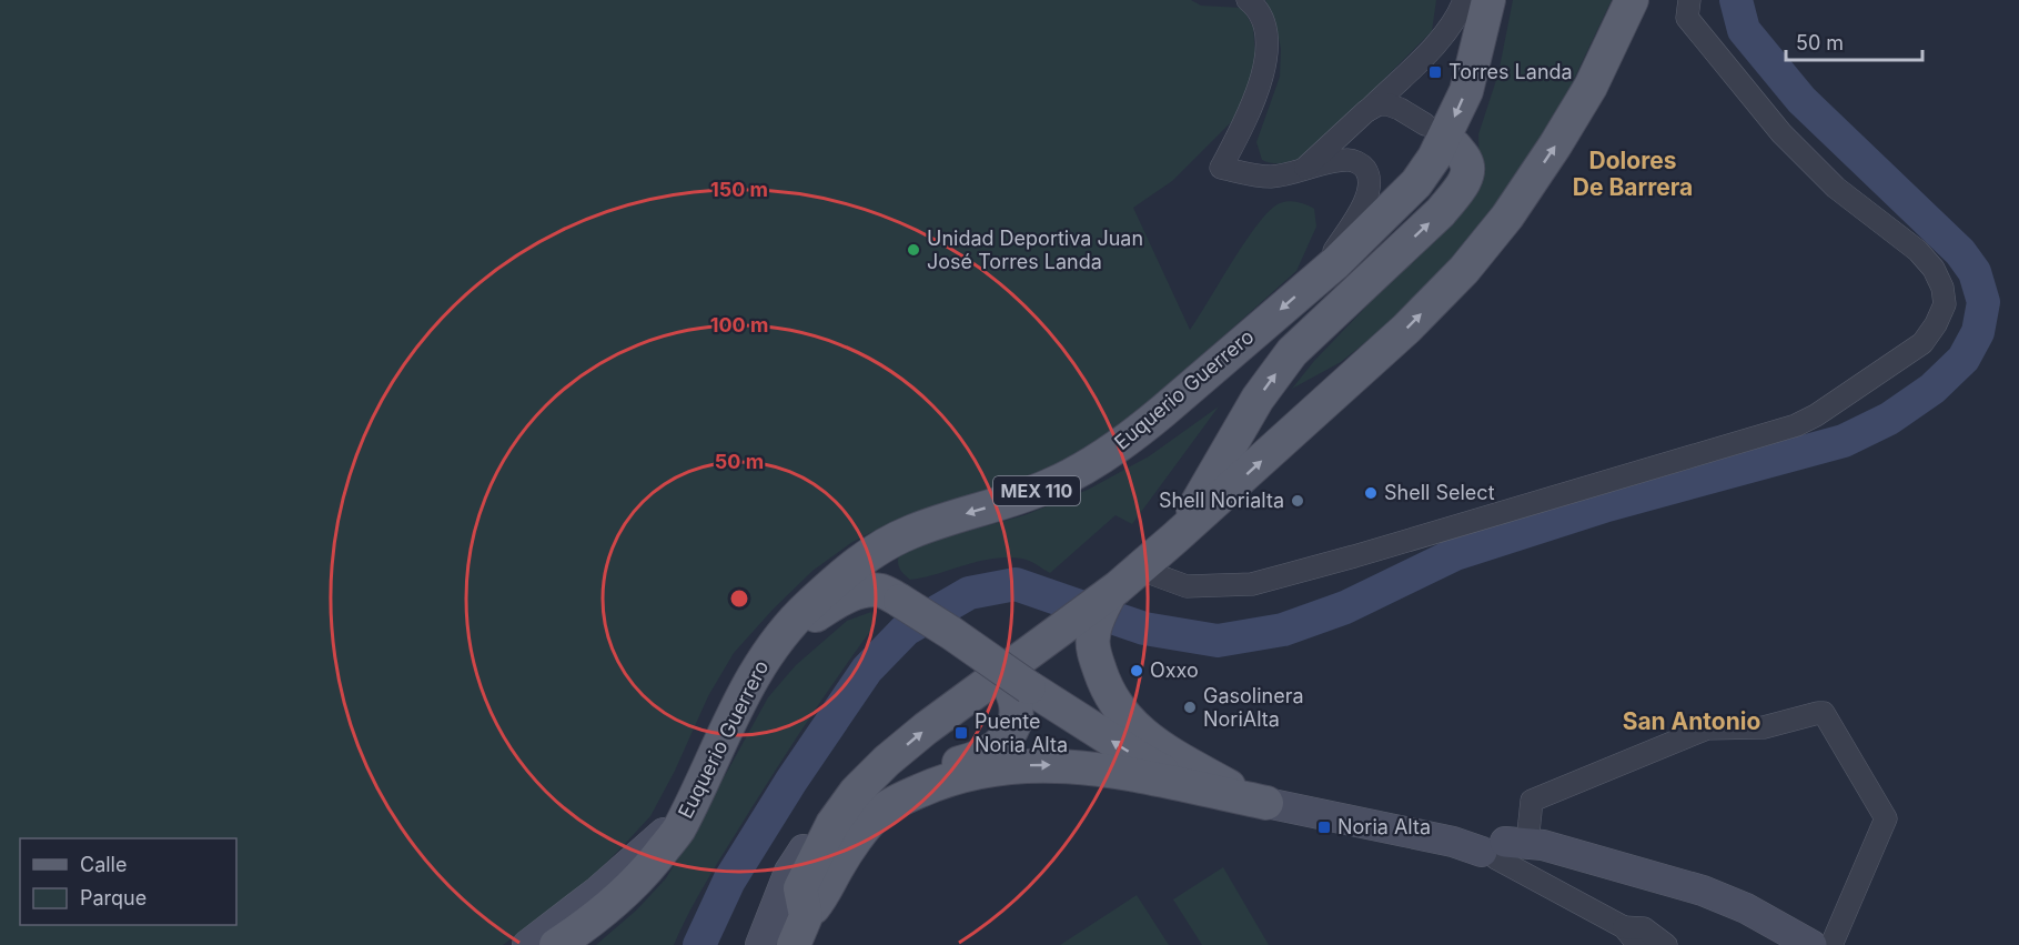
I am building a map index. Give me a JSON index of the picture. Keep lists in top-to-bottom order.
{
  "streets": {
    "main road": ["Euquerio Guerrero", "MEX 110"]
  },
  "districts": ["Dolores De Barrera", "San Antonio"],
  "places": {
    "transit": ["Torres Landa", "Puente Noria Alta", "Noria Alta"],
    "other": [
      "Unidad Deportiva Juan José Torres Landa",
      "Shell Select",
      "Shell Norialta",
      "Oxxo",
      "Gasolinera NoriAlta"
    ]
  },
  "legend": ["Calle", "Parque"],
  "scale_bar": "50 m",
  "rings": ["150 m", "100 m", "50 m"]
}
